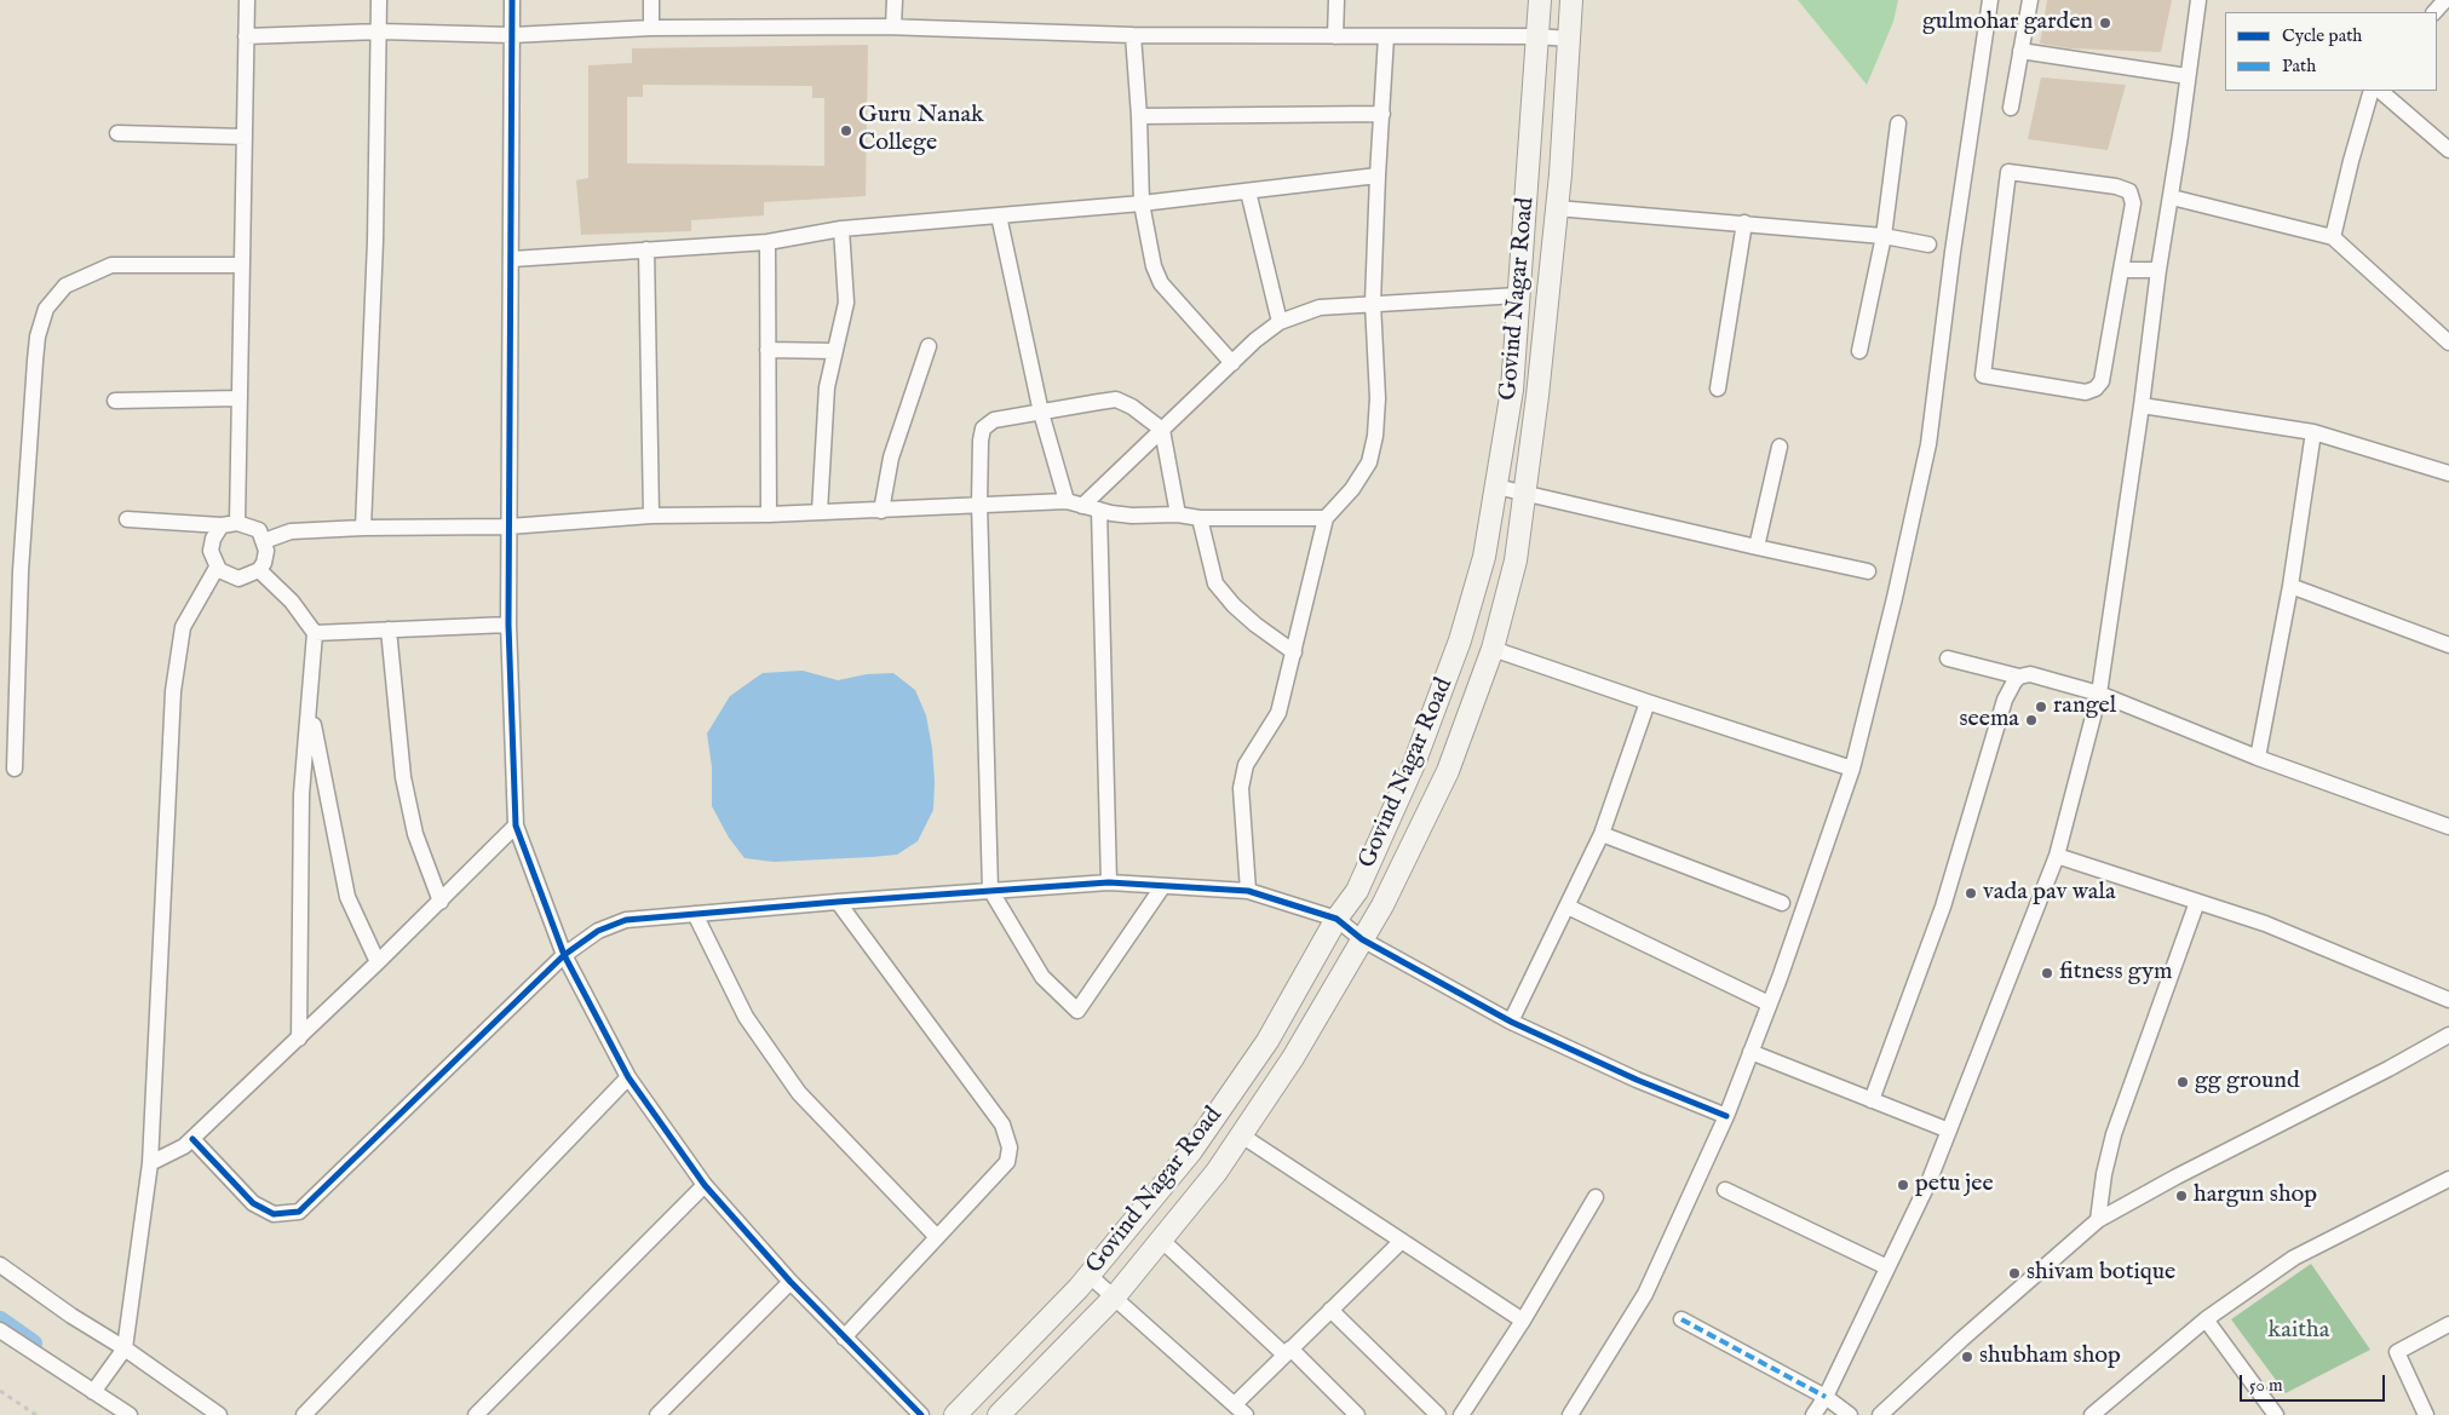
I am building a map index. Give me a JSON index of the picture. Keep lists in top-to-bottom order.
{
  "streets": {
    "main road": ["Govind Nagar Road"]
  },
  "parks": ["kaitha"],
  "places": [
    "gulmohar garden",
    "Guru Nanak College",
    "rangel",
    "seema",
    "vada pav wala",
    "fitness gym",
    "gg ground",
    "petu jee",
    "hargun shop",
    "shivam botique",
    "shubham shop"
  ],
  "legend": ["Cycle path", "Path"],
  "scale_bar": "50 m"
}
